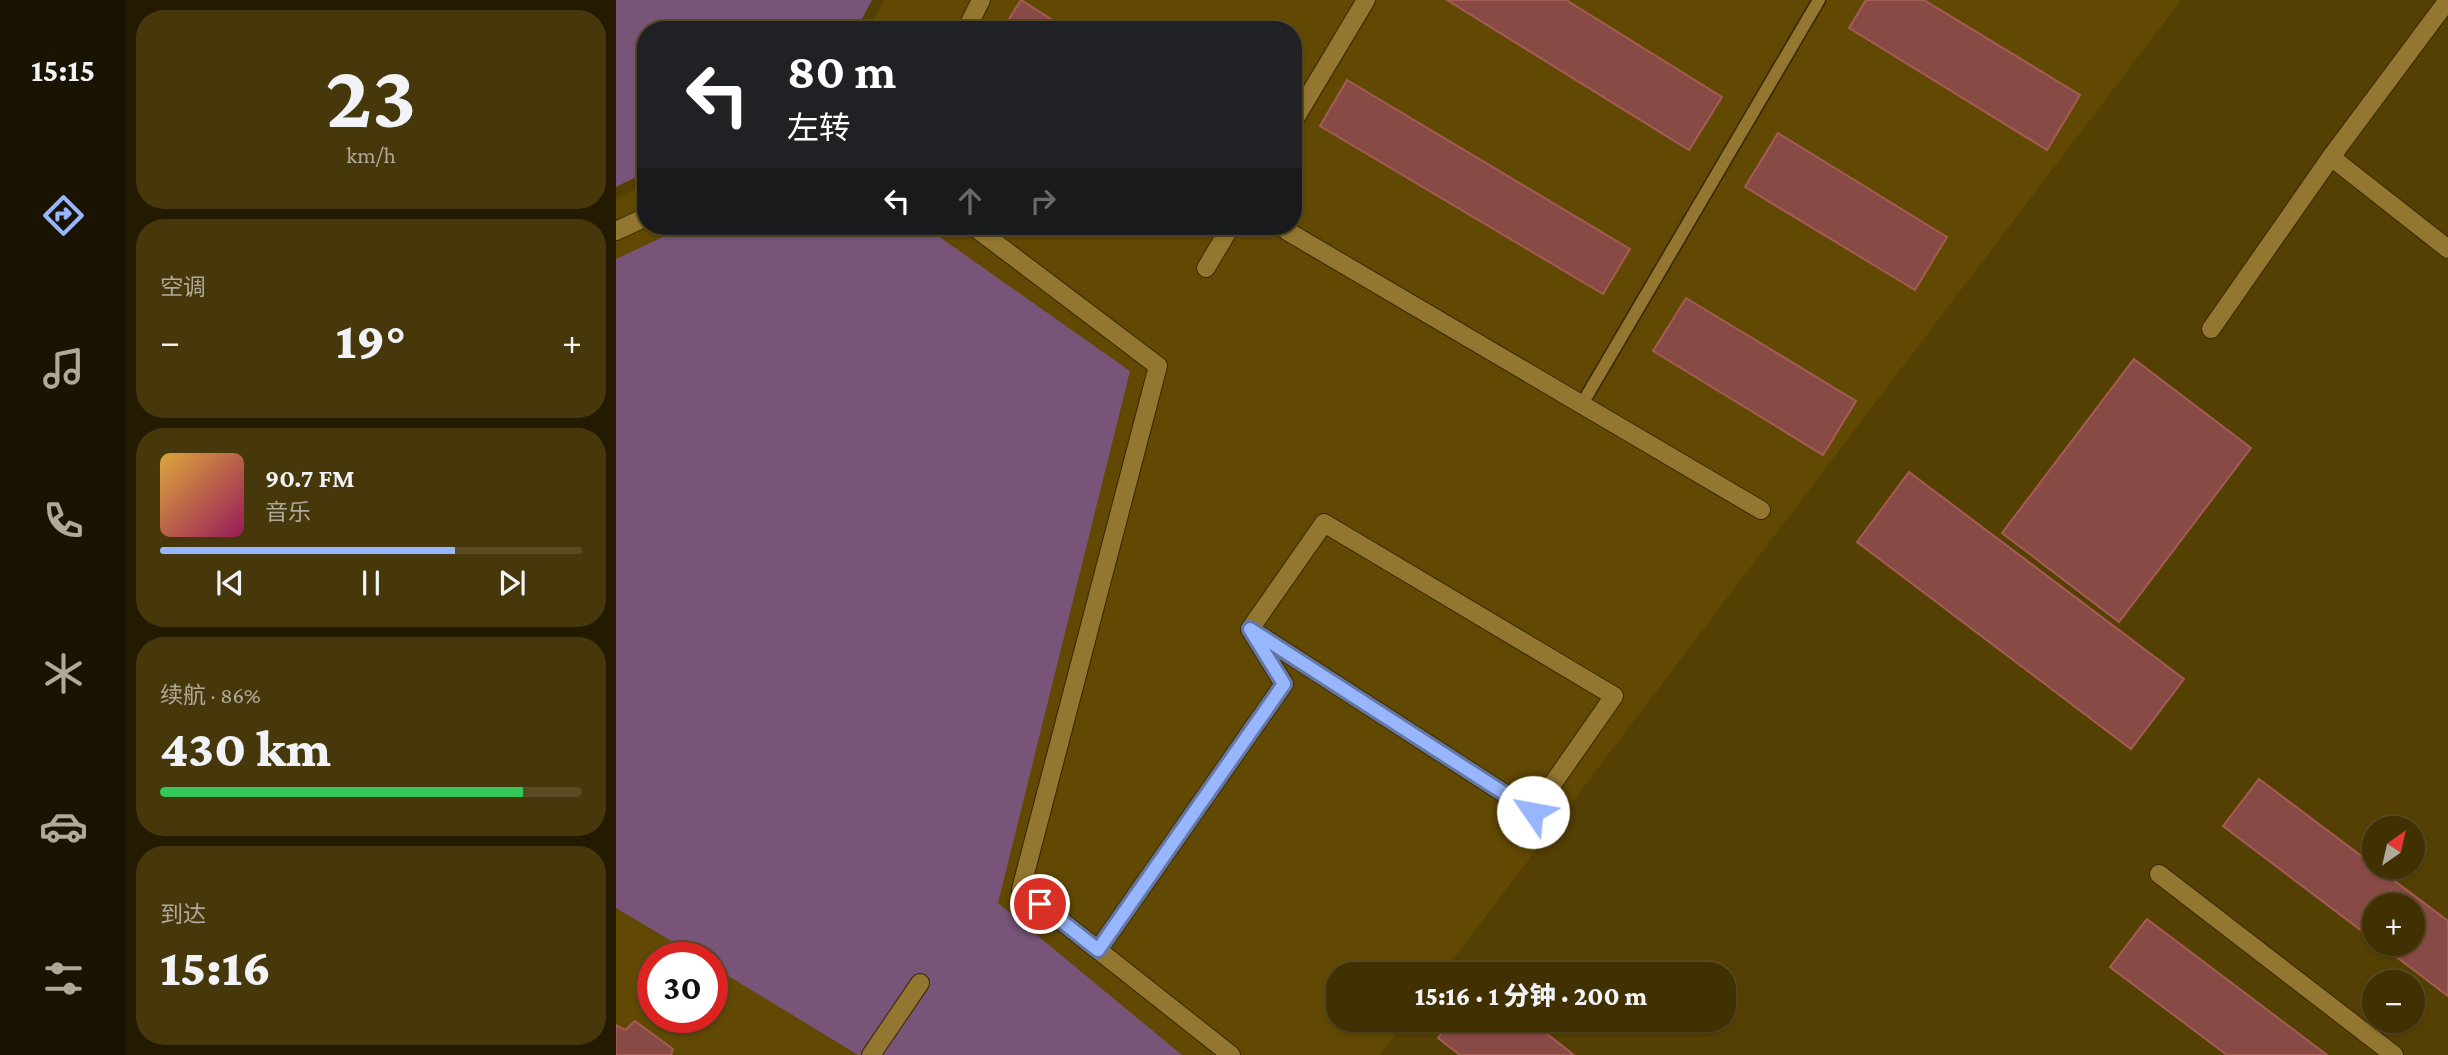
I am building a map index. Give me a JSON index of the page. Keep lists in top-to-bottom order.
{
  "north": "top right",
  "page": {
    "tabs": "15:15",
    "tile": [
      ["23", "km/h"],
      "空调",
      ["续航 · 86%", "430 km"],
      ["到达", "15:16"]
    ],
    "turn": ["80 m", "左转"],
    "heat": ["−", "19°", "+"],
    "song": ["90.7 FM", "音乐"],
    "map_buttons": ["+", "−"],
    "limit": "30",
    "trip": "15:16 · 1 分钟 · 200 m"
  }
}
